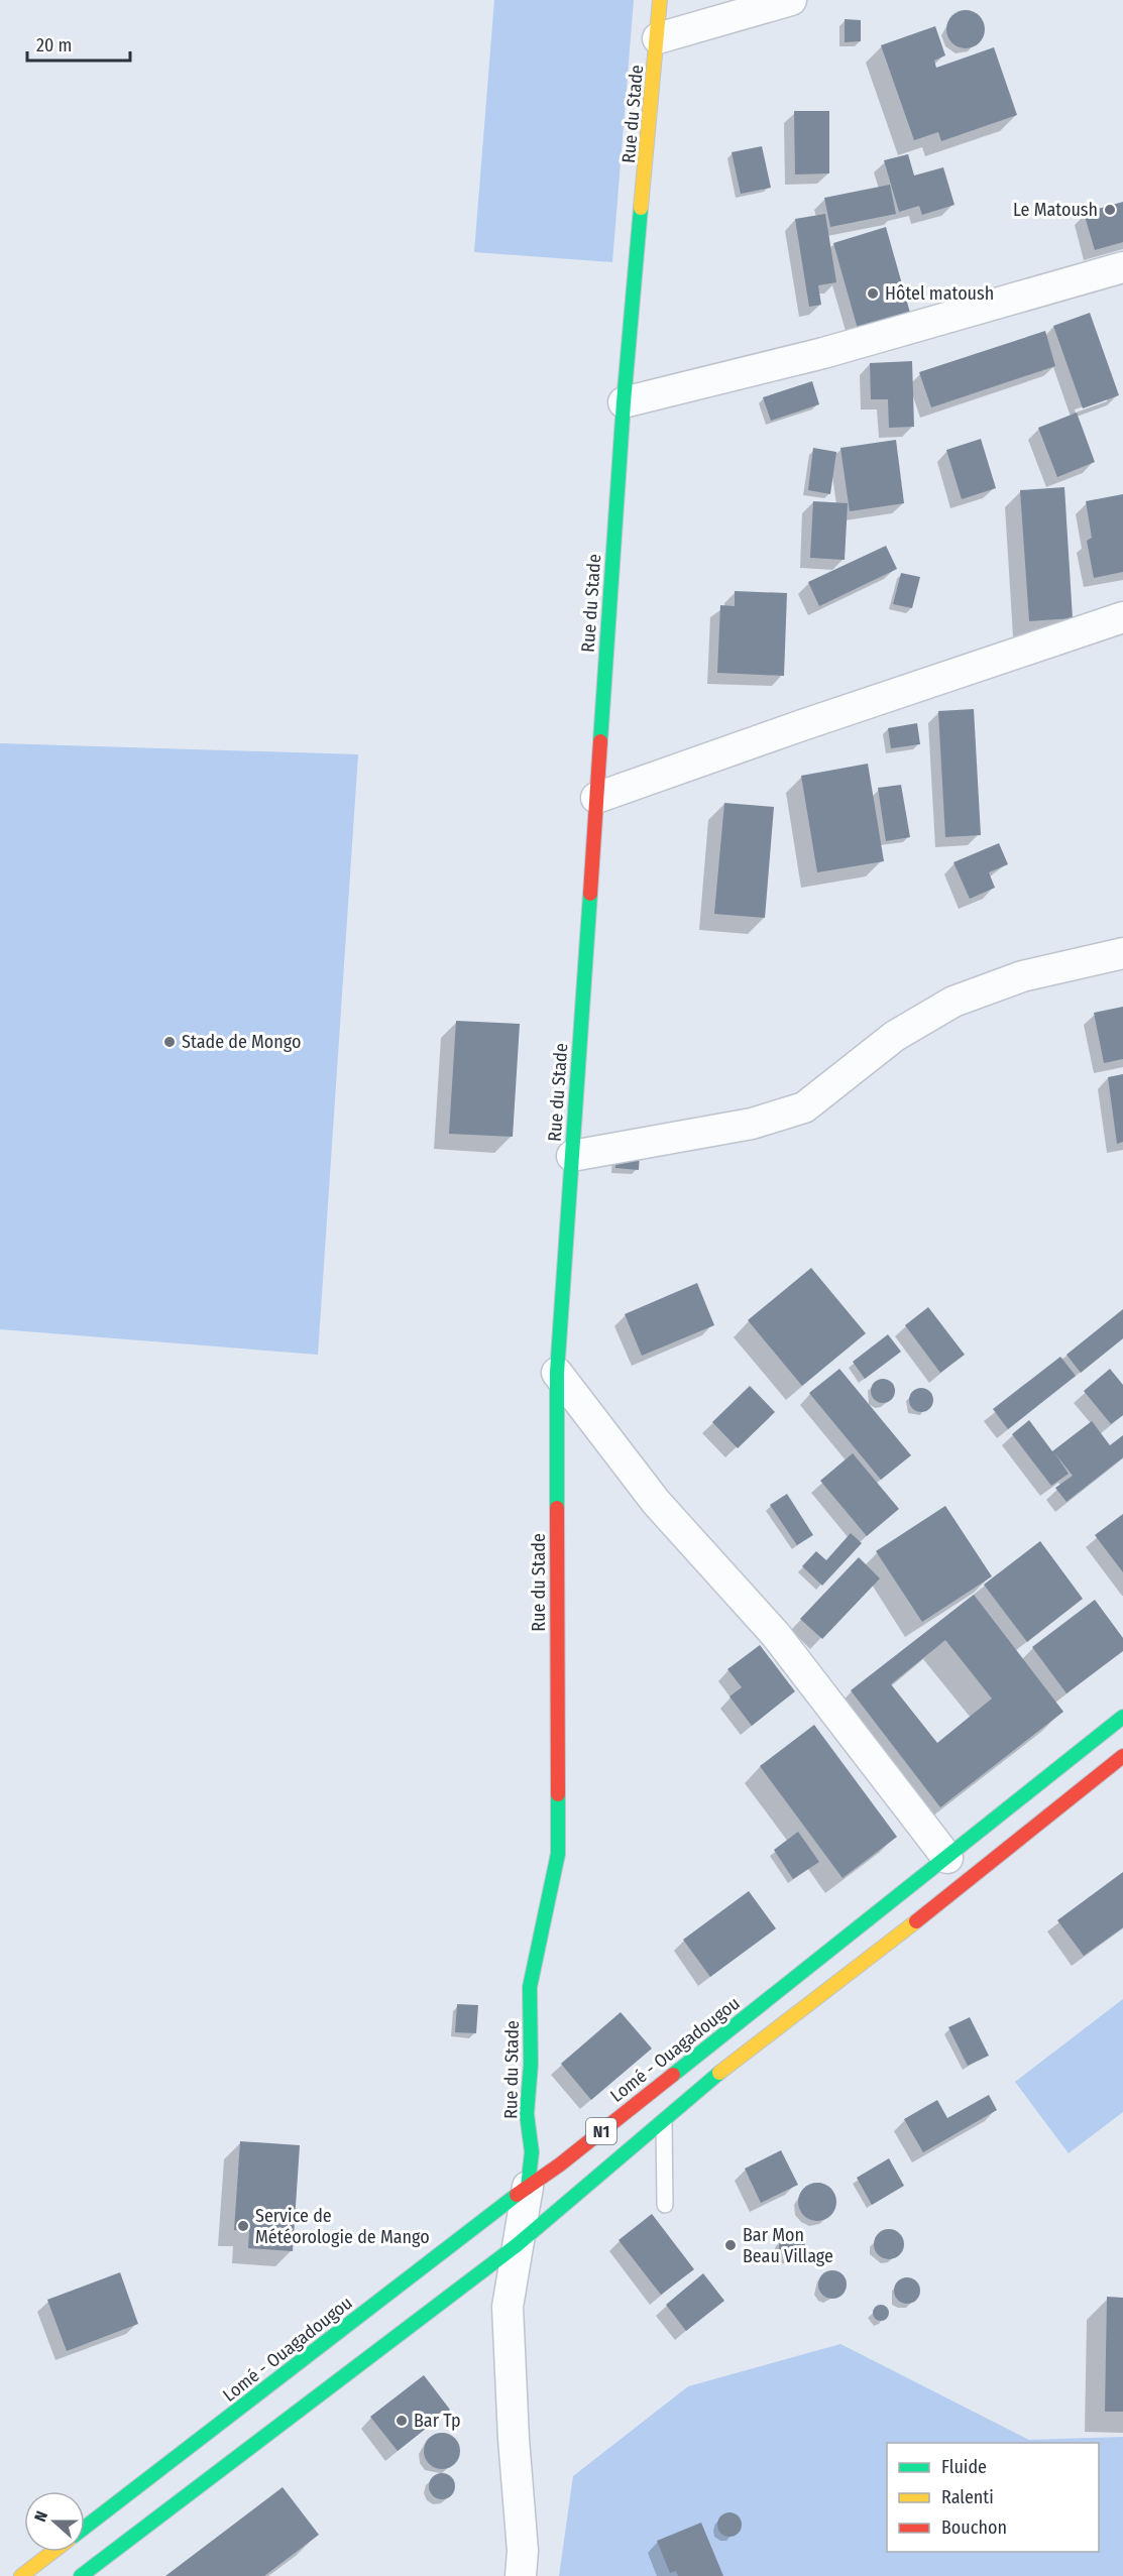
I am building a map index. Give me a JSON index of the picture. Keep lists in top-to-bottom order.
{
  "streets": {
    "main road": ["Rue du Stade", "Lomé - Ouagadougou", "N1"]
  },
  "crossings": [
    ["Rue du Stade", "Lomé - Ouagadougou"]
  ],
  "places": [
    "Le Matoush",
    "Hôtel matoush",
    "Stade de Mongo",
    "Service de Météorologie de Mango",
    "Bar Mon Beau Village",
    "Bar Tp"
  ],
  "legend": ["Fluide", "Ralenti", "Bouchon"],
  "scale_bar": "20 m",
  "north": "left"
}
